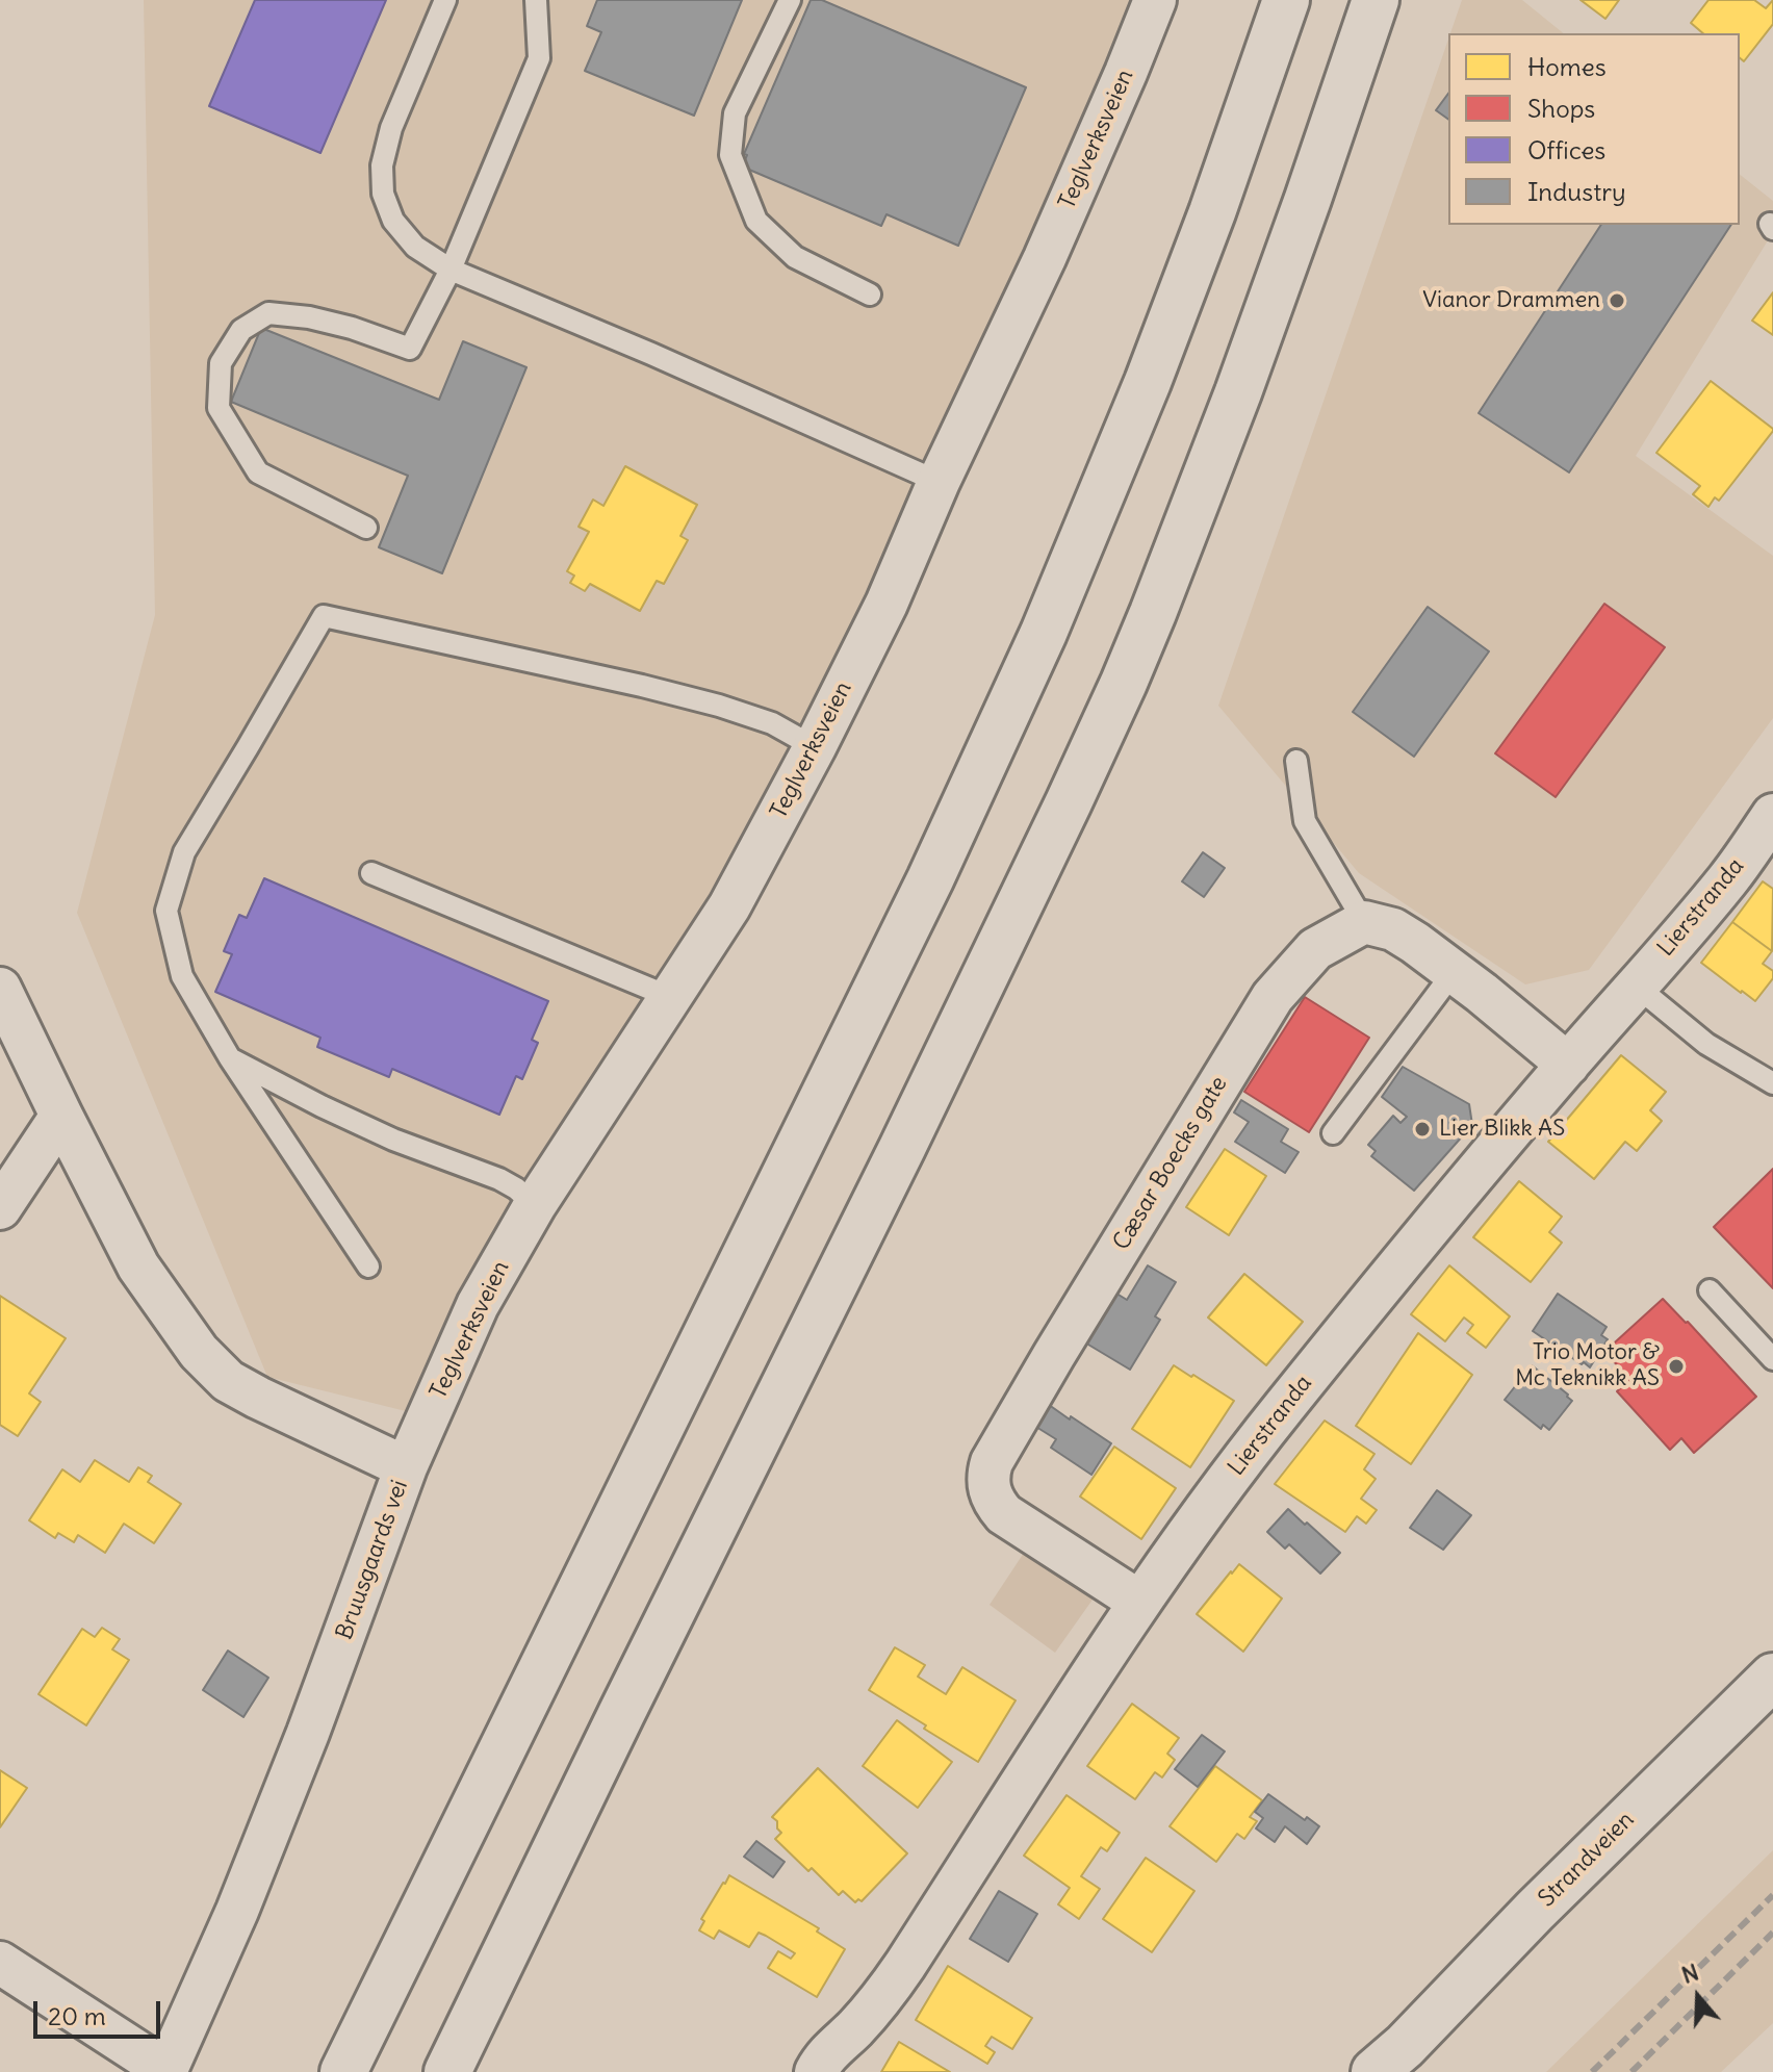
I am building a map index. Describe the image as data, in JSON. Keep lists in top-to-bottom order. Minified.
{"streets":{"main road":["Strandveien"],"street":["Teglverksveien","Lierstranda","Cæsar Boecks gate","Bruusgaards vei"]},"crossings":[["Teglverksveien","Bruusgaards vei"],["Lierstranda","Cæsar Boecks gate"]],"places":["Vianor Drammen","Lier Blikk AS","Trio Motor & Mc Teknikk AS"],"legend":["Homes","Shops","Offices","Industry"],"scale_bar":"20 m","north":"top"}
